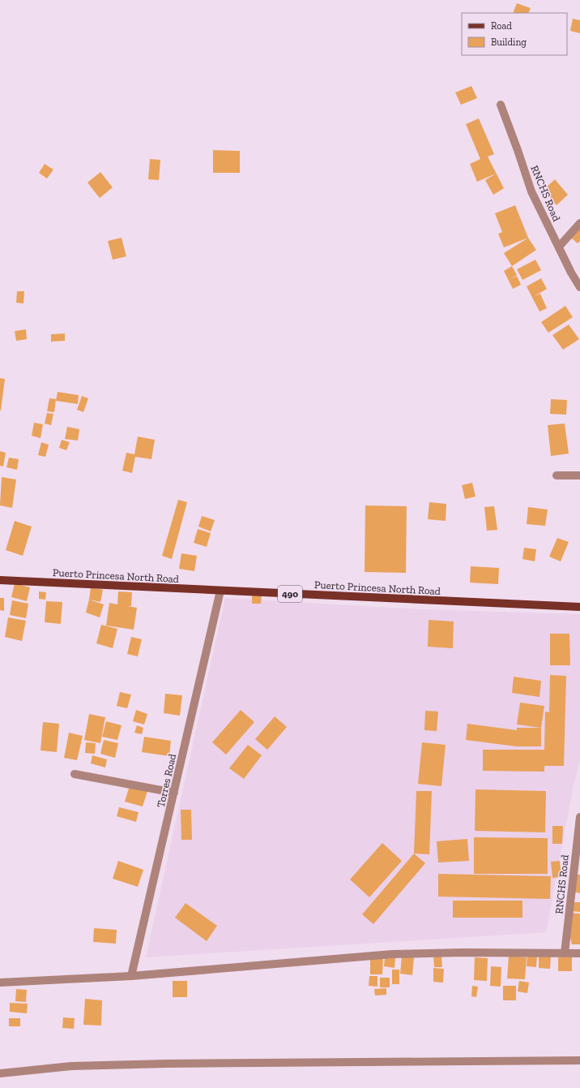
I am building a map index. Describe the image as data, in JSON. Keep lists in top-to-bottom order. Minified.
{"streets":{"main road":["Puerto Princesa North Road","490"],"street":["RNCHS Road","Torres Road"]},"crossings":[["Puerto Princesa North Road","Torres Road"]],"legend":["Road","Building"]}
